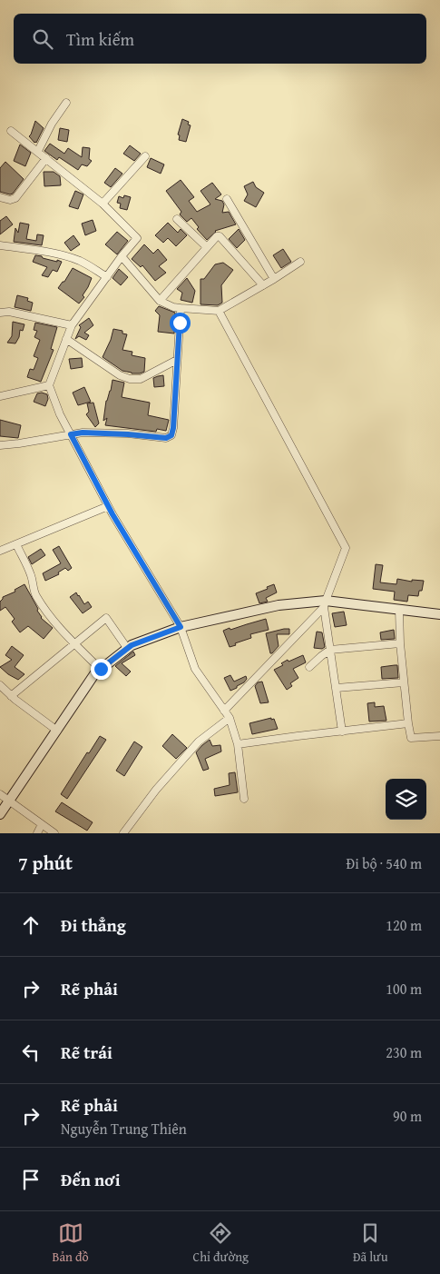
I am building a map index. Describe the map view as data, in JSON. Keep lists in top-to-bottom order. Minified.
{"page":{"search":"Tìm kiếm","heading":["7 phút","Đi bộ · 540 m"],"list":[["Đi thẳng","120 m"],["Rẽ phải","100 m"],["Rẽ trái","230 m"],["Rẽ phải","Nguyễn Trung Thiên","90 m"],"Đến nơi"],"nav":["Bản đồ","Chỉ đường","Đã lưu"]}}
